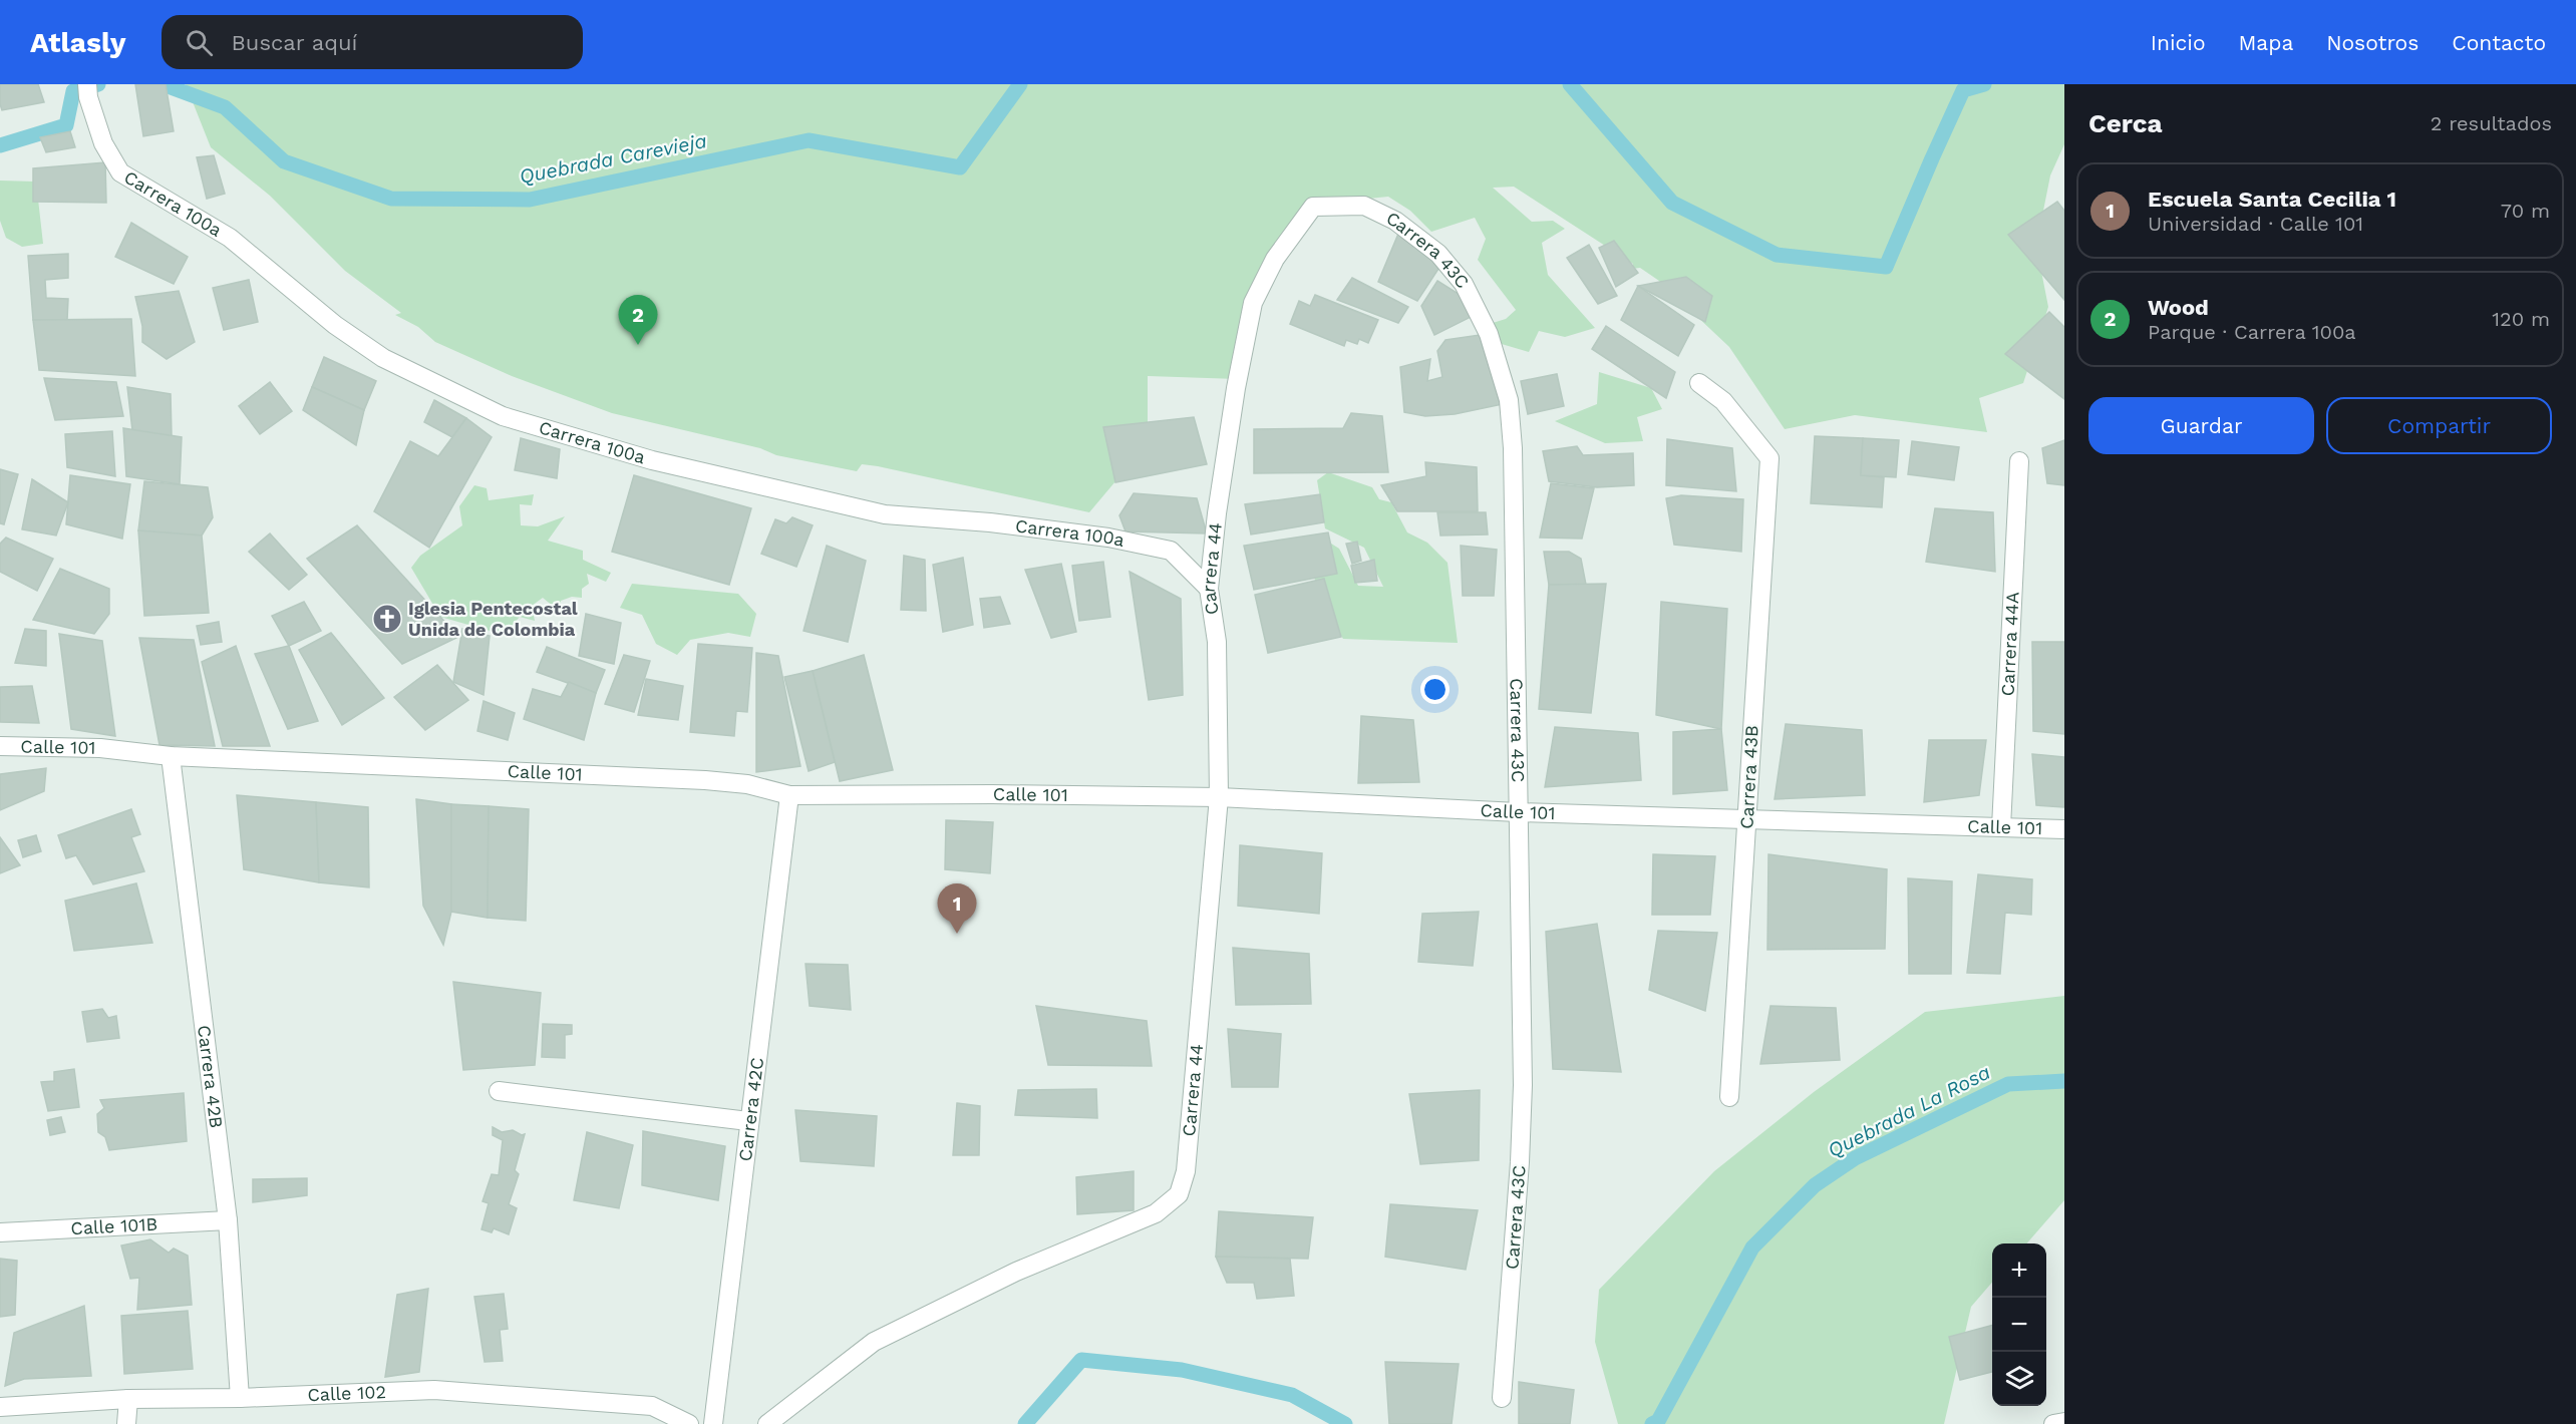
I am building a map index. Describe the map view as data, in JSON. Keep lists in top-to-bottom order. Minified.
{"streets":{"street":["Carrera 100a","Carrera 43C","Carrera 44","Carrera 44A","Calle 101","Carrera 43B","Carrera 42B","Carrera 42C","Calle 101B","Calle 102"]},"crossings":[["Carrera 100a","Carrera 44"],["Carrera 43C","Carrera 44"],["Carrera 43C","Calle 101"],["Carrera 44","Calle 101"],["Carrera 44A","Calle 101"],["Calle 101","Carrera 43B"],["Calle 101","Carrera 42B"],["Calle 101","Carrera 42C"],["Carrera 42B","Calle 101B"],["Carrera 42B","Calle 102"]],"water":["Quebrada Carevieja","Quebrada La Rosa"],"places":{"church":["Iglesia Pentecostal Unida de Colombia"]},"page":{"header":"Atlasly","search":"Buscar aquí","nav":["Inicio","Mapa","Nosotros","Contacto"],"heading":["Cerca","2 resultados"],"list":[{"mark":"1","name":"Escuela Santa Cecilia 1","note":"Universidad · Calle 101","value":"70 m"},{"mark":"2","name":"Wood","note":"Parque · Carrera 100a","value":"120 m"}],"pins":["2","1"],"buttons":["Guardar","Compartir"],"map_buttons":["+","−"]}}
